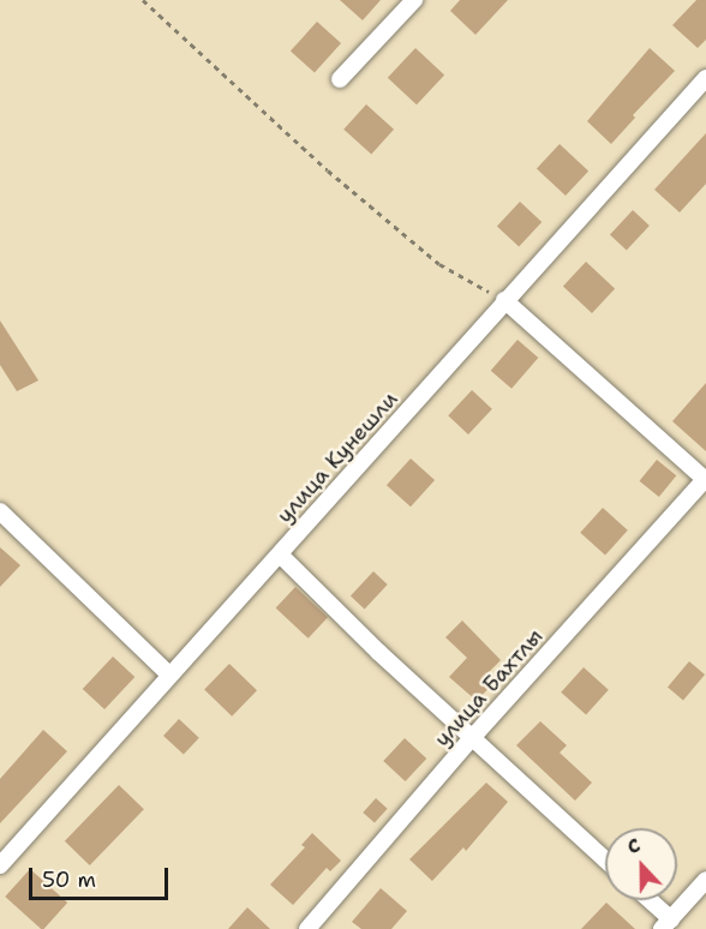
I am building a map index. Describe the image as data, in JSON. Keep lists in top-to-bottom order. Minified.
{"streets":{"street":["улица Кунешли","улица Бахтлы"]},"scale_bar":"50 m","north":"top"}
